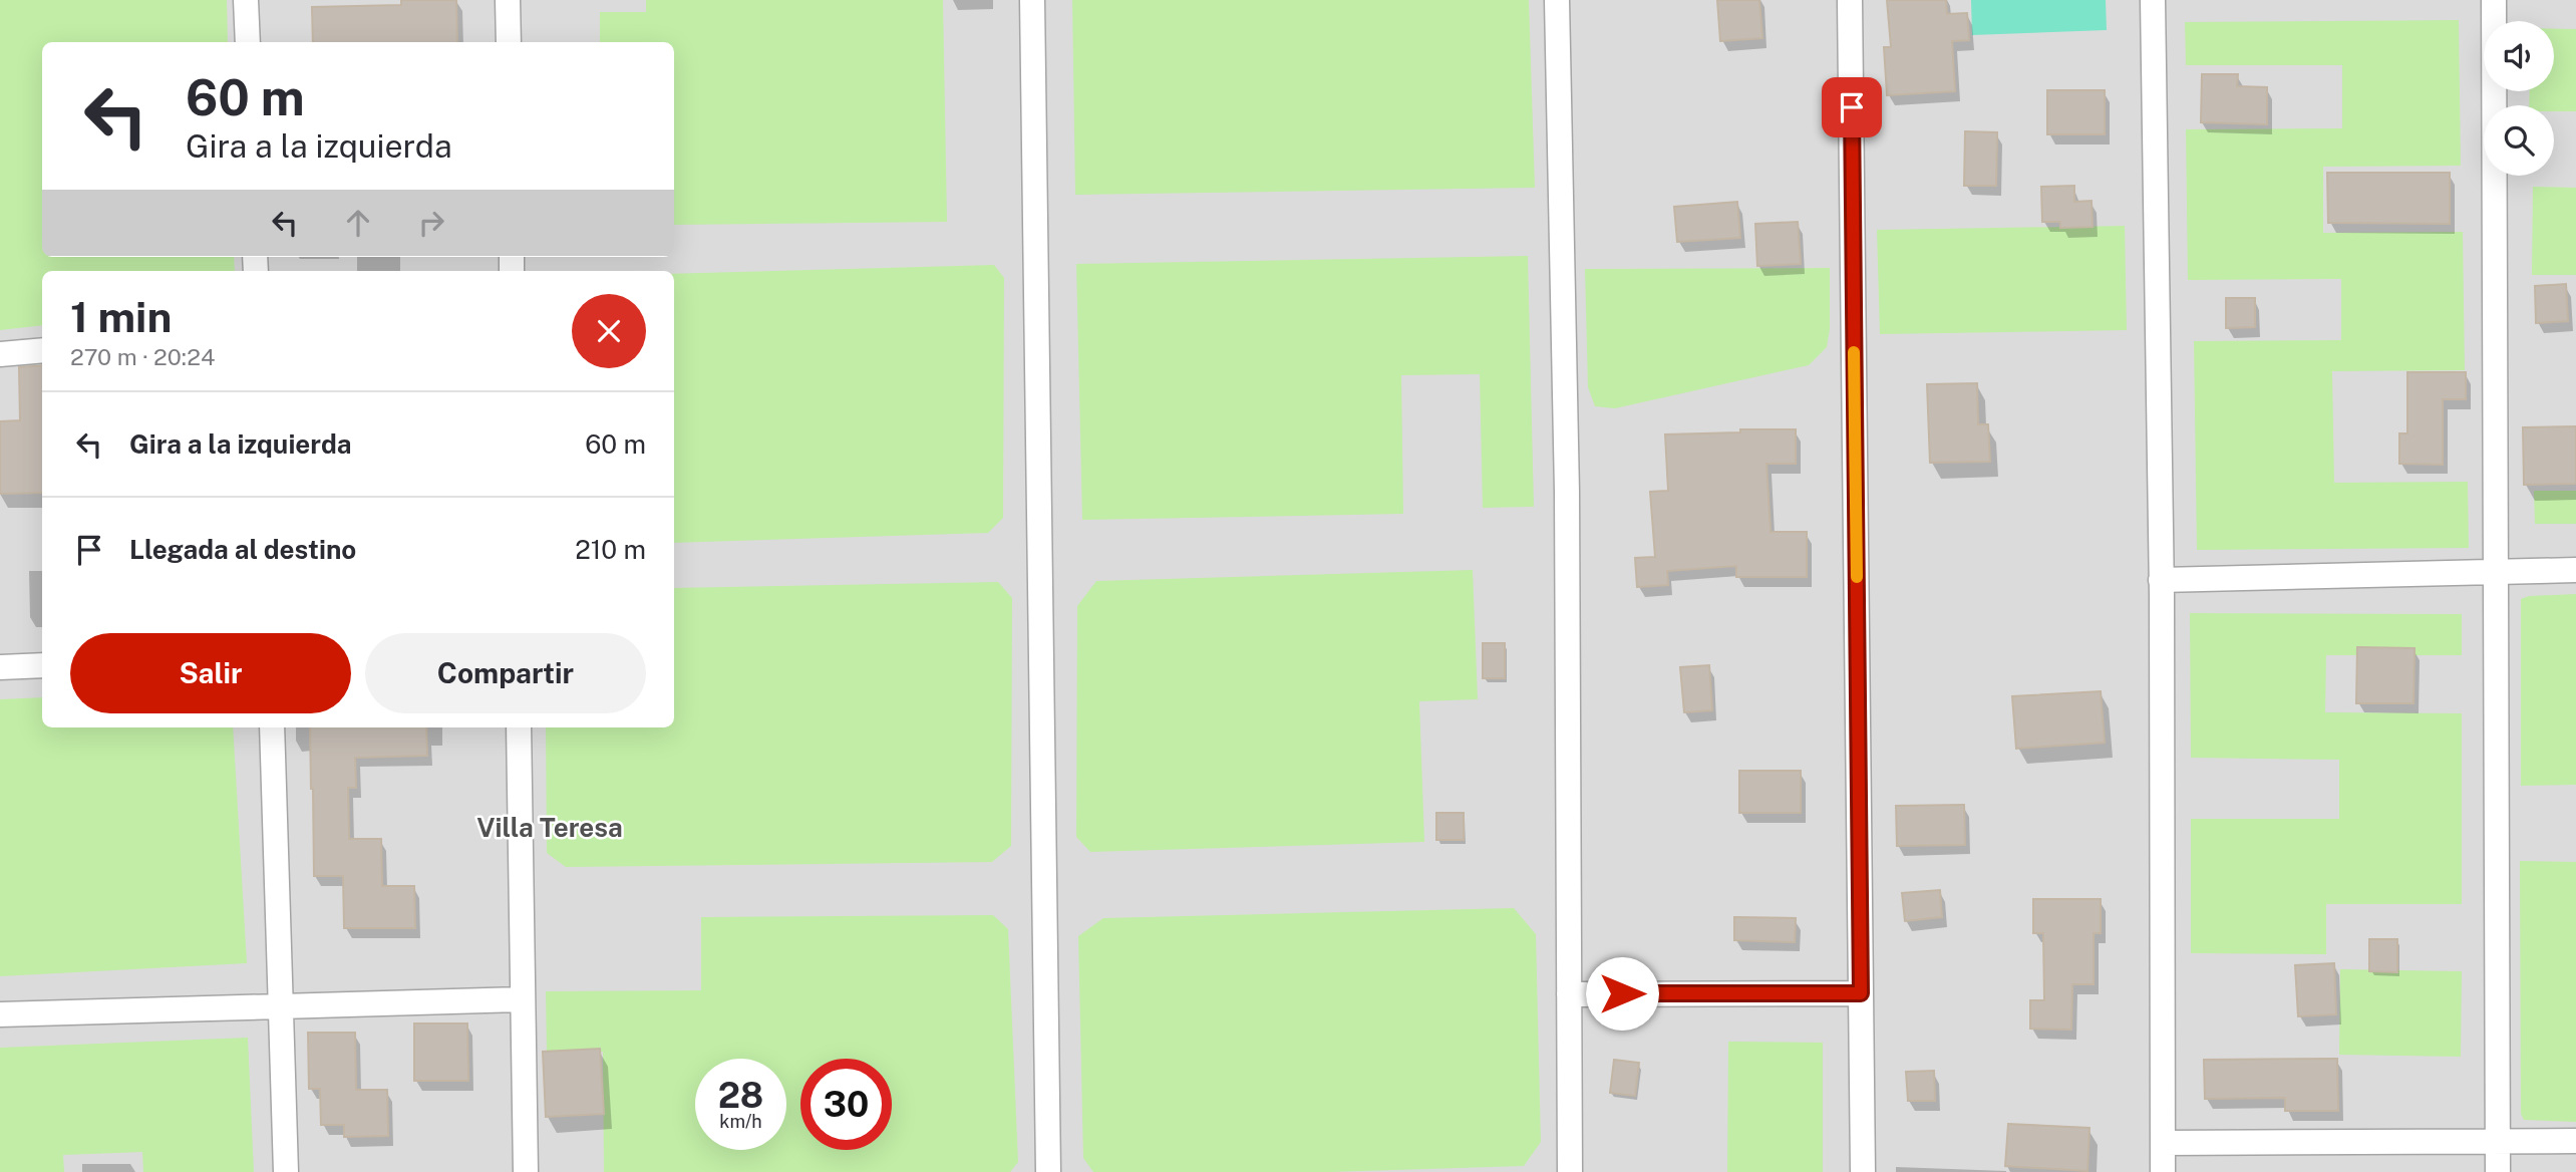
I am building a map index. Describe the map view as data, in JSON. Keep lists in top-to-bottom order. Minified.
{"districts":["Villa Teresa"],"page":{"turn":["60 m","Gira a la izquierda"],"heading":["1 min","270 m · 20:24"],"list":[{"name":"Gira a la izquierda","value":"60 m"},{"name":"Llegada al destino","value":"210 m"}],"buttons":["Salir","Compartir"],"speed":"28 km/h","limit":"30"}}
